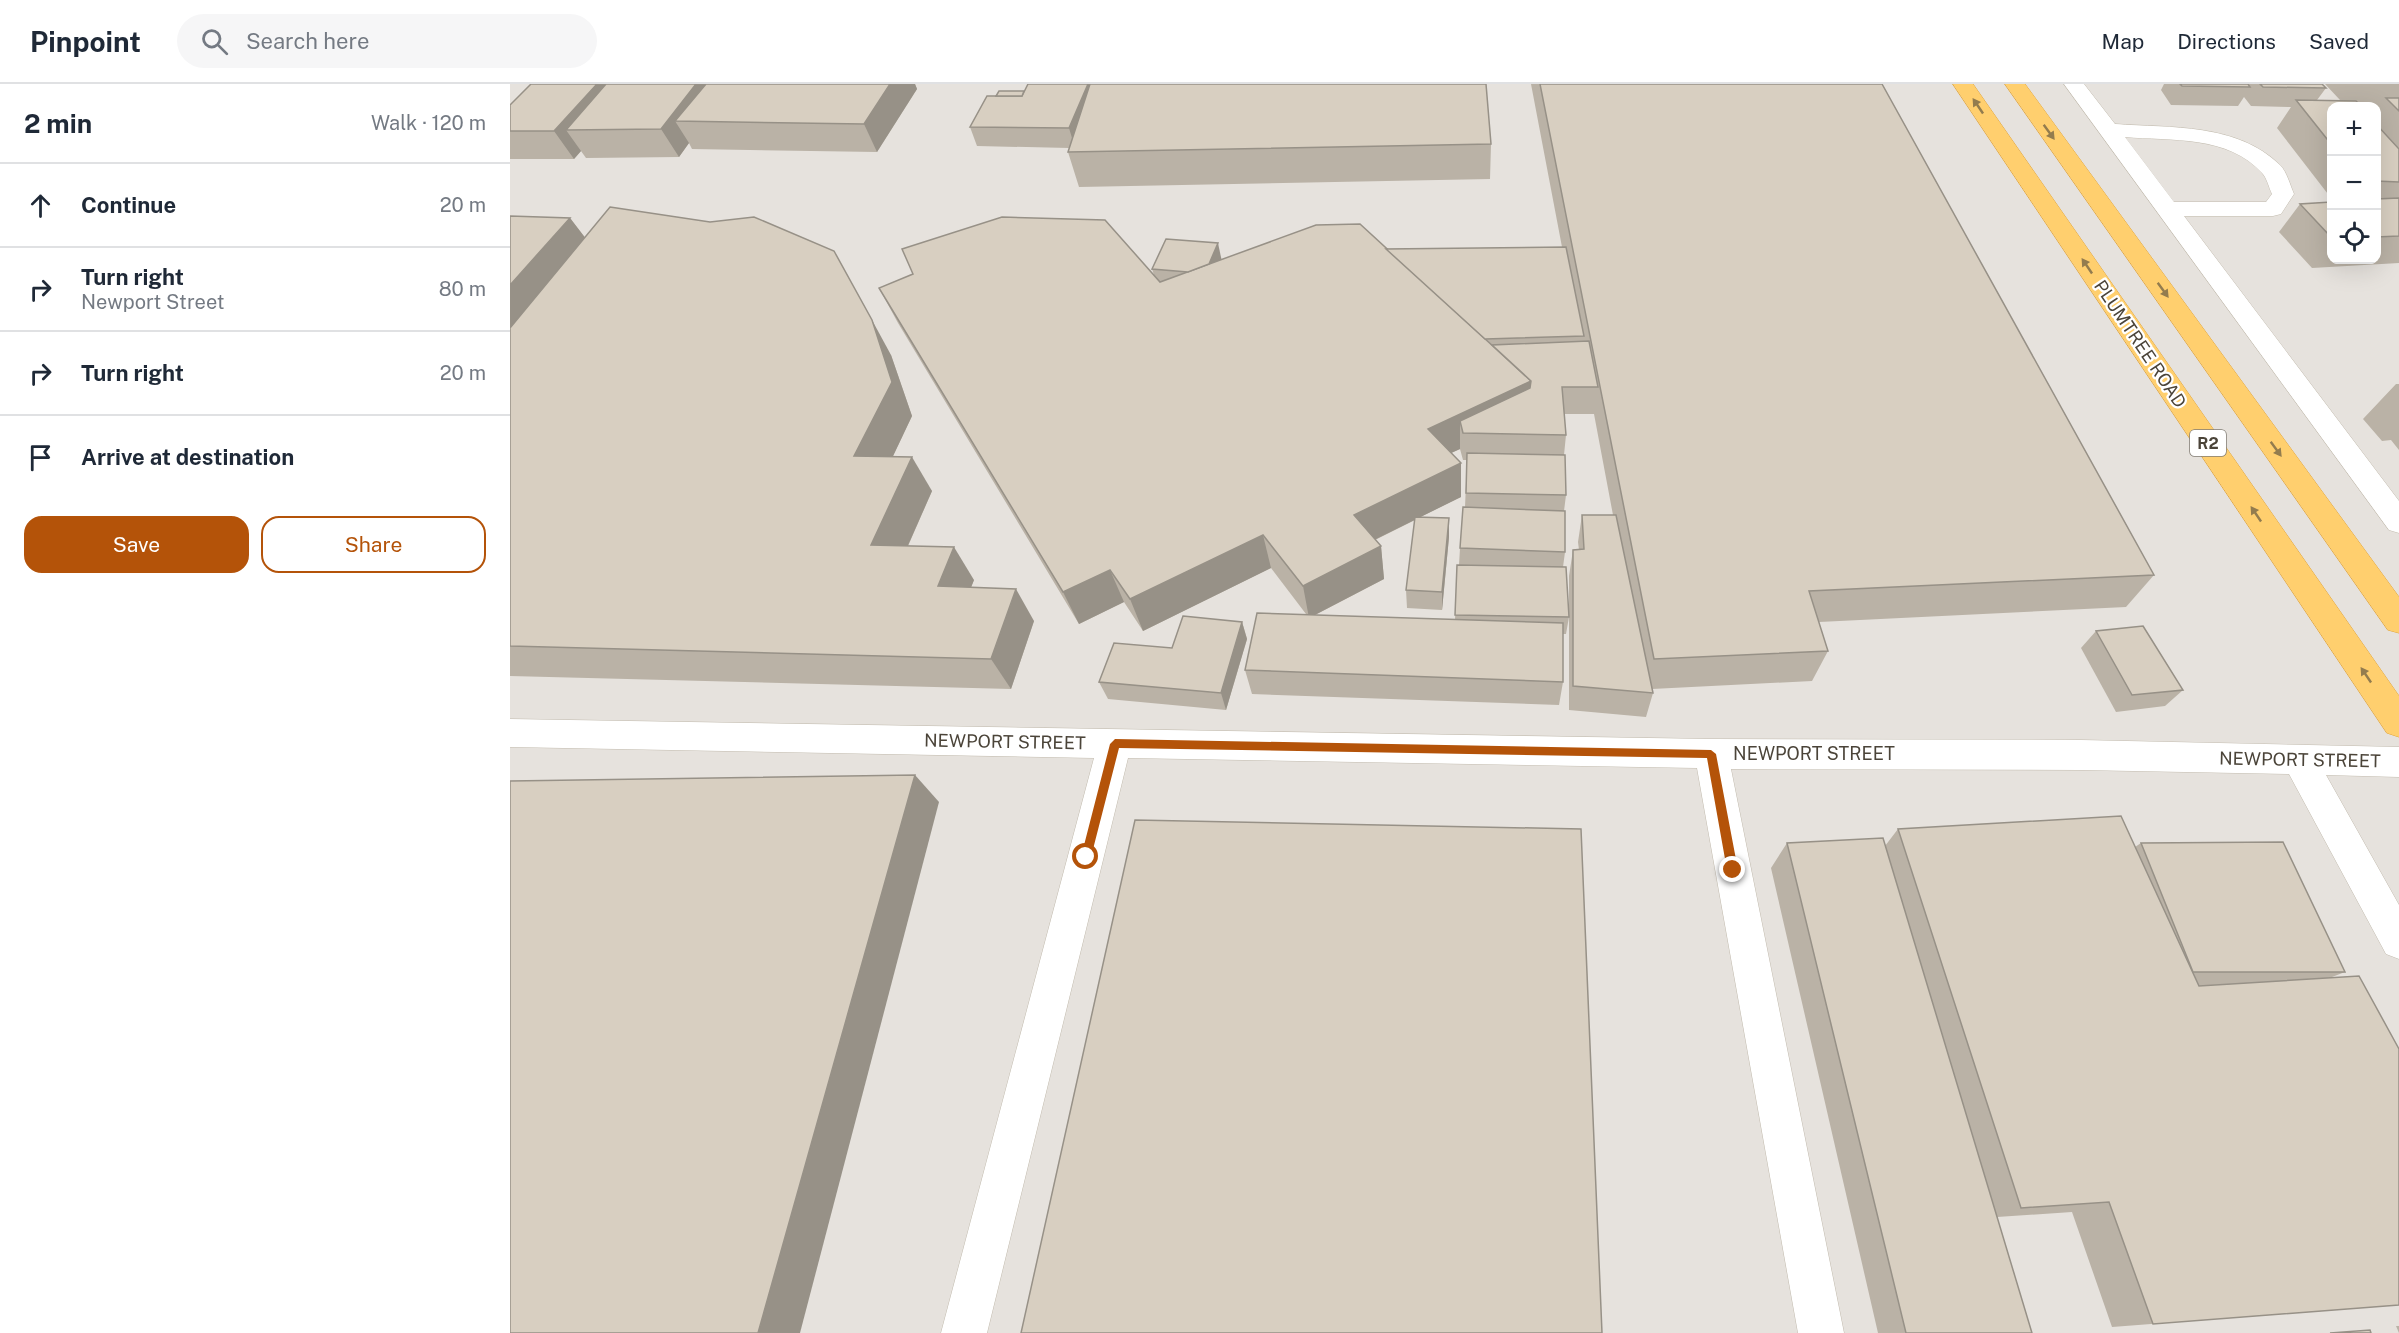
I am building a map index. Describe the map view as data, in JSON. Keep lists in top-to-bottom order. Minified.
{"streets":{"highway":["PLUMTREE ROAD","R2"],"street":["NEWPORT STREET"]},"page":{"header":"Pinpoint","search":"Search here","nav":["Map","Directions","Saved"],"heading":["2 min","Walk · 120 m"],"map_buttons":["+","−"],"list":[["Continue","20 m"],["Turn right","Newport Street","80 m"],["Turn right","20 m"],"Arrive at destination"],"buttons":["Save","Share"]}}
